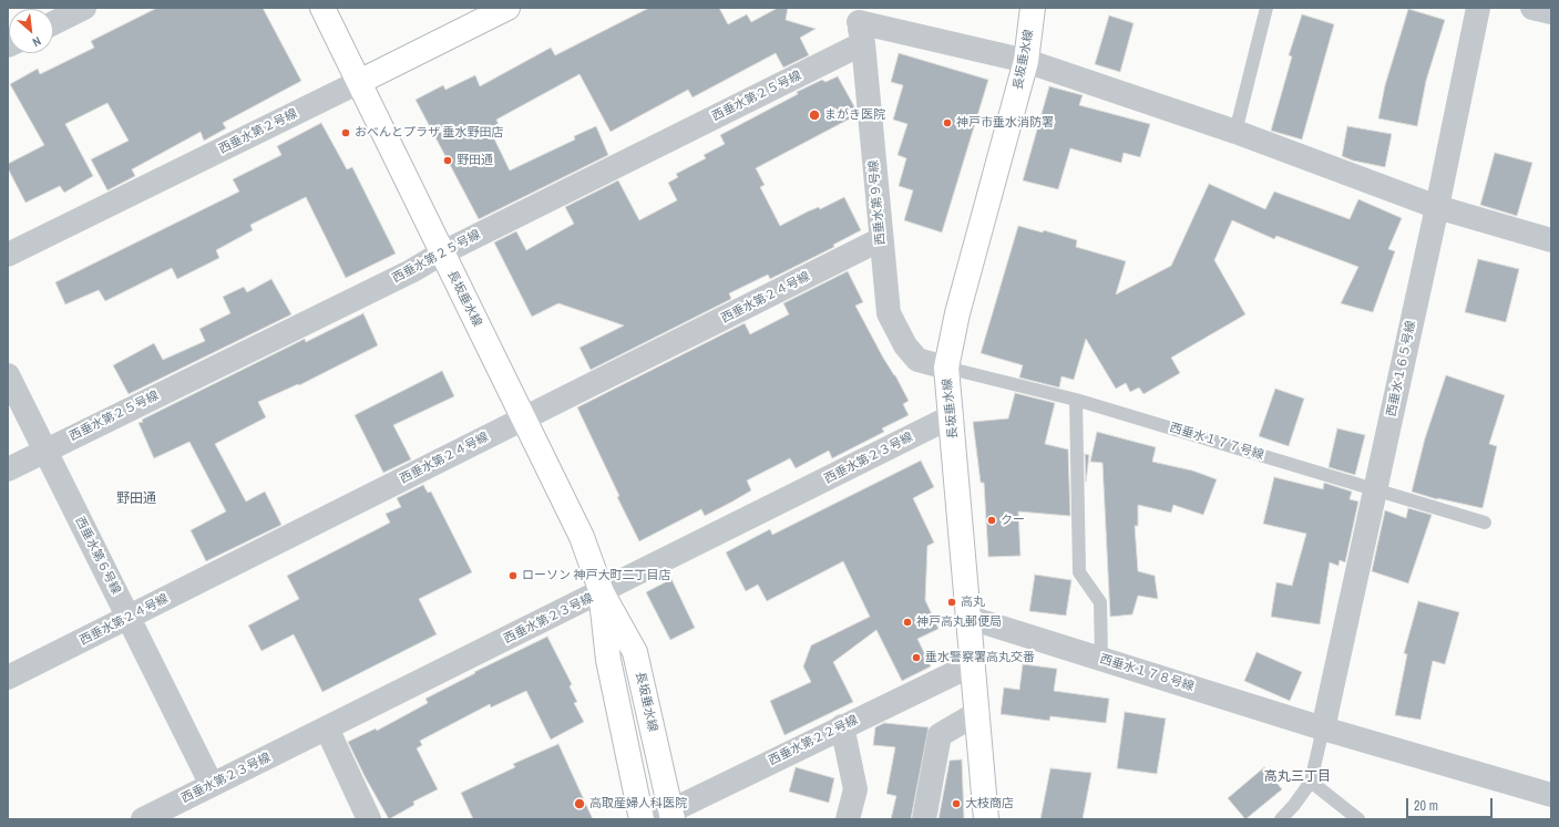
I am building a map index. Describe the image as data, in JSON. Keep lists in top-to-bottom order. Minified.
{"streets":{"main road":["長坂垂水線","西垂水第２号線"],"street":["西垂水第２５号線","西垂水第９号線","西垂水第２４号線","西垂水１６５号線","西垂水第２３号線","西垂水第６号線","西垂水１７８号線","西垂水第２２号線"],"lane":["西垂水１７７号線"]},"crossings":[["長坂垂水線","西垂水第２５号線"],["長坂垂水線","西垂水第２号線"],["長坂垂水線","西垂水第９号線"],["長坂垂水線","西垂水第２４号線"],["長坂垂水線","西垂水１７７号線"],["長坂垂水線","西垂水第２３号線"],["長坂垂水線","西垂水１７８号線"],["長坂垂水線","西垂水第２２号線"],["西垂水第２５号線","西垂水第９号線"],["西垂水第２５号線","西垂水第６号線"],["西垂水第９号線","西垂水第２４号線"],["西垂水第９号線","西垂水１７７号線"],["西垂水第２４号線","西垂水第６号線"],["西垂水１６５号線","西垂水１７７号線"],["西垂水１６５号線","西垂水１７８号線"],["西垂水第２３号線","西垂水第６号線"]],"districts":["野田通","高丸三丁目"],"places":["まがき医院","神戸市垂水消防署","おべんとプラザ 垂水野田店","野田通","クー","ローソン 神戸大町二丁目店","高丸","神戸高丸郵便局","垂水警察署高丸交番","高取産婦人科医院","大枝商店"],"scale_bar":"20 m","north":"bottom right"}
